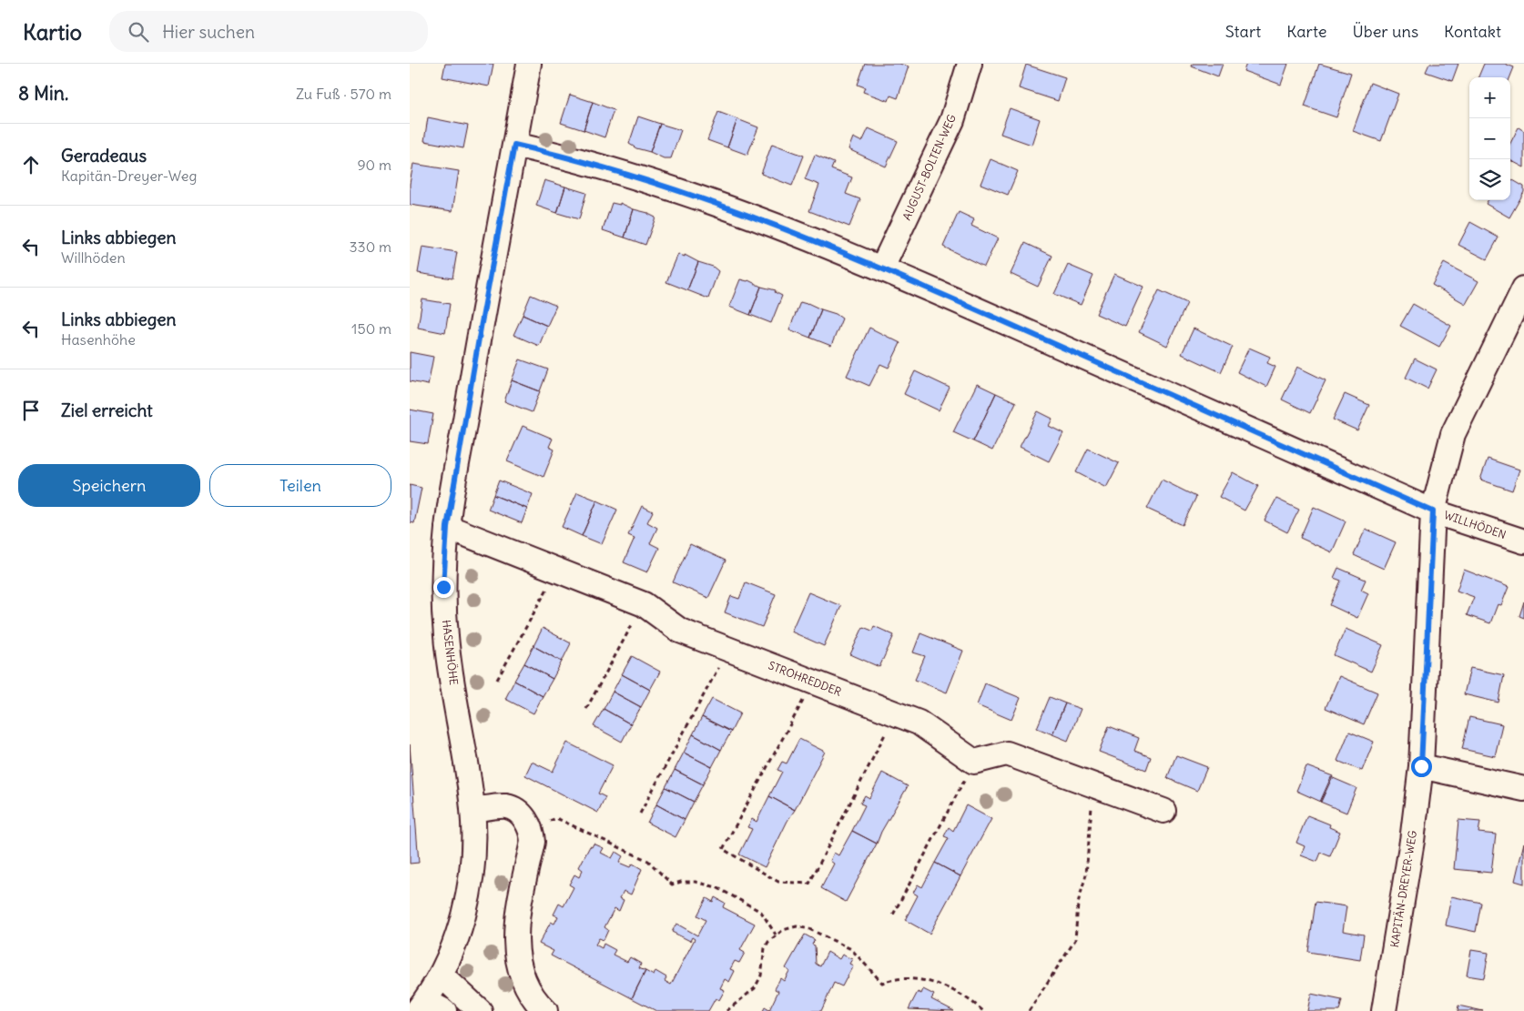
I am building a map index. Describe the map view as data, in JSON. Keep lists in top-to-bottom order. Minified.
{"streets":{"street":["AUGUST-BOLTEN-WEG","WILLHÖDEN","HASENHÖHE","STROHREDDER","KAPITÄN-DREYER-WEG"]},"crossings":[["AUGUST-BOLTEN-WEG","WILLHÖDEN"],["WILLHÖDEN","HASENHÖHE"],["WILLHÖDEN","KAPITÄN-DREYER-WEG"],["HASENHÖHE","STROHREDDER"]],"page":{"header":"Kartio","search":"Hier suchen","nav":["Start","Karte","Über uns","Kontakt"],"heading":["8 Min.","Zu Fuß · 570 m"],"map_buttons":["+","−"],"list":[["Geradeaus","Kapitän-Dreyer-Weg","90 m"],["Links abbiegen","Willhöden","330 m"],["Links abbiegen","Hasenhöhe","150 m"],"Ziel erreicht"],"buttons":["Speichern","Teilen"]}}
